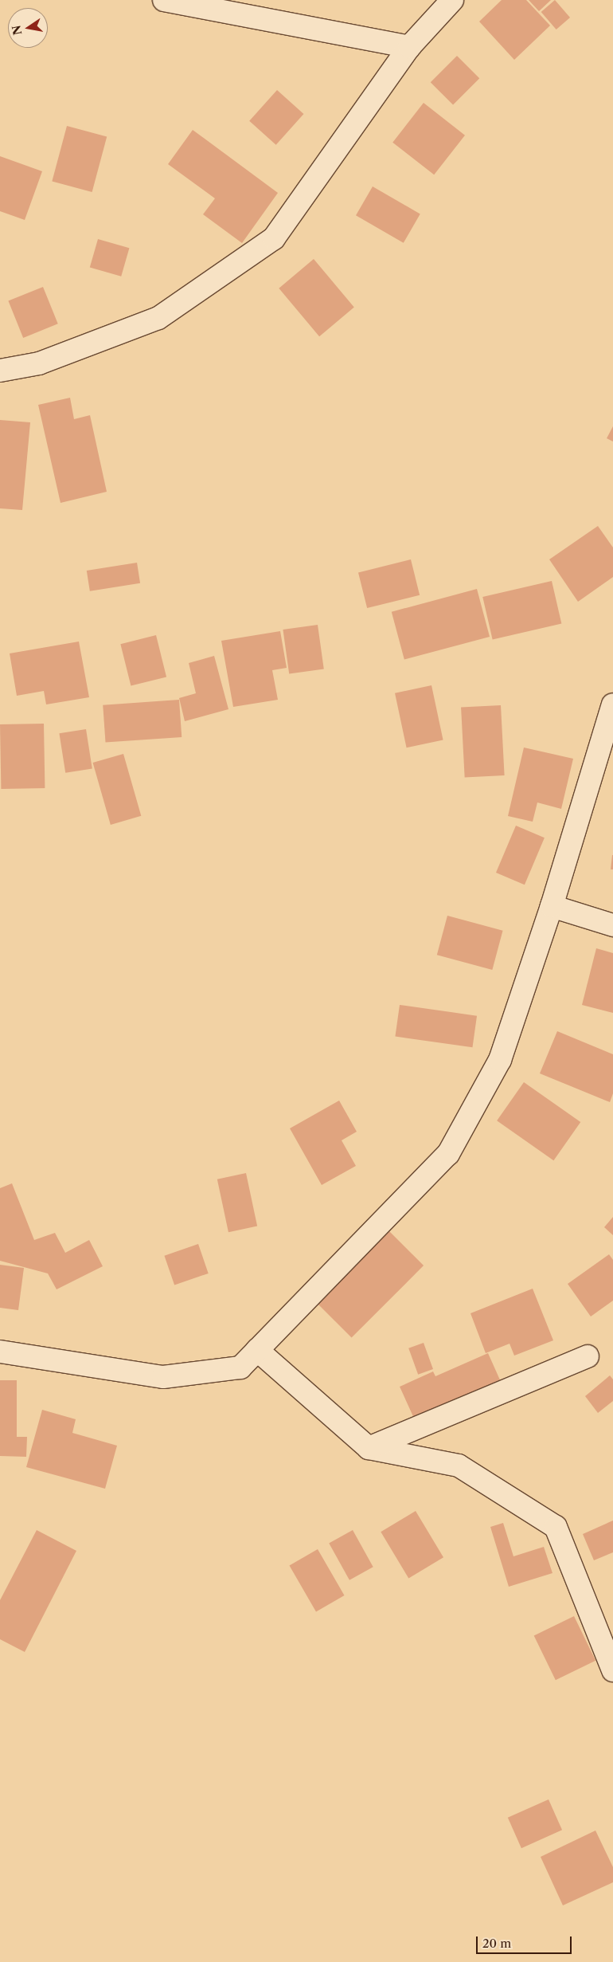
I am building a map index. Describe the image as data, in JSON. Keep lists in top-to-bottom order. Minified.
{"scale_bar":"20 m","north":"left"}
